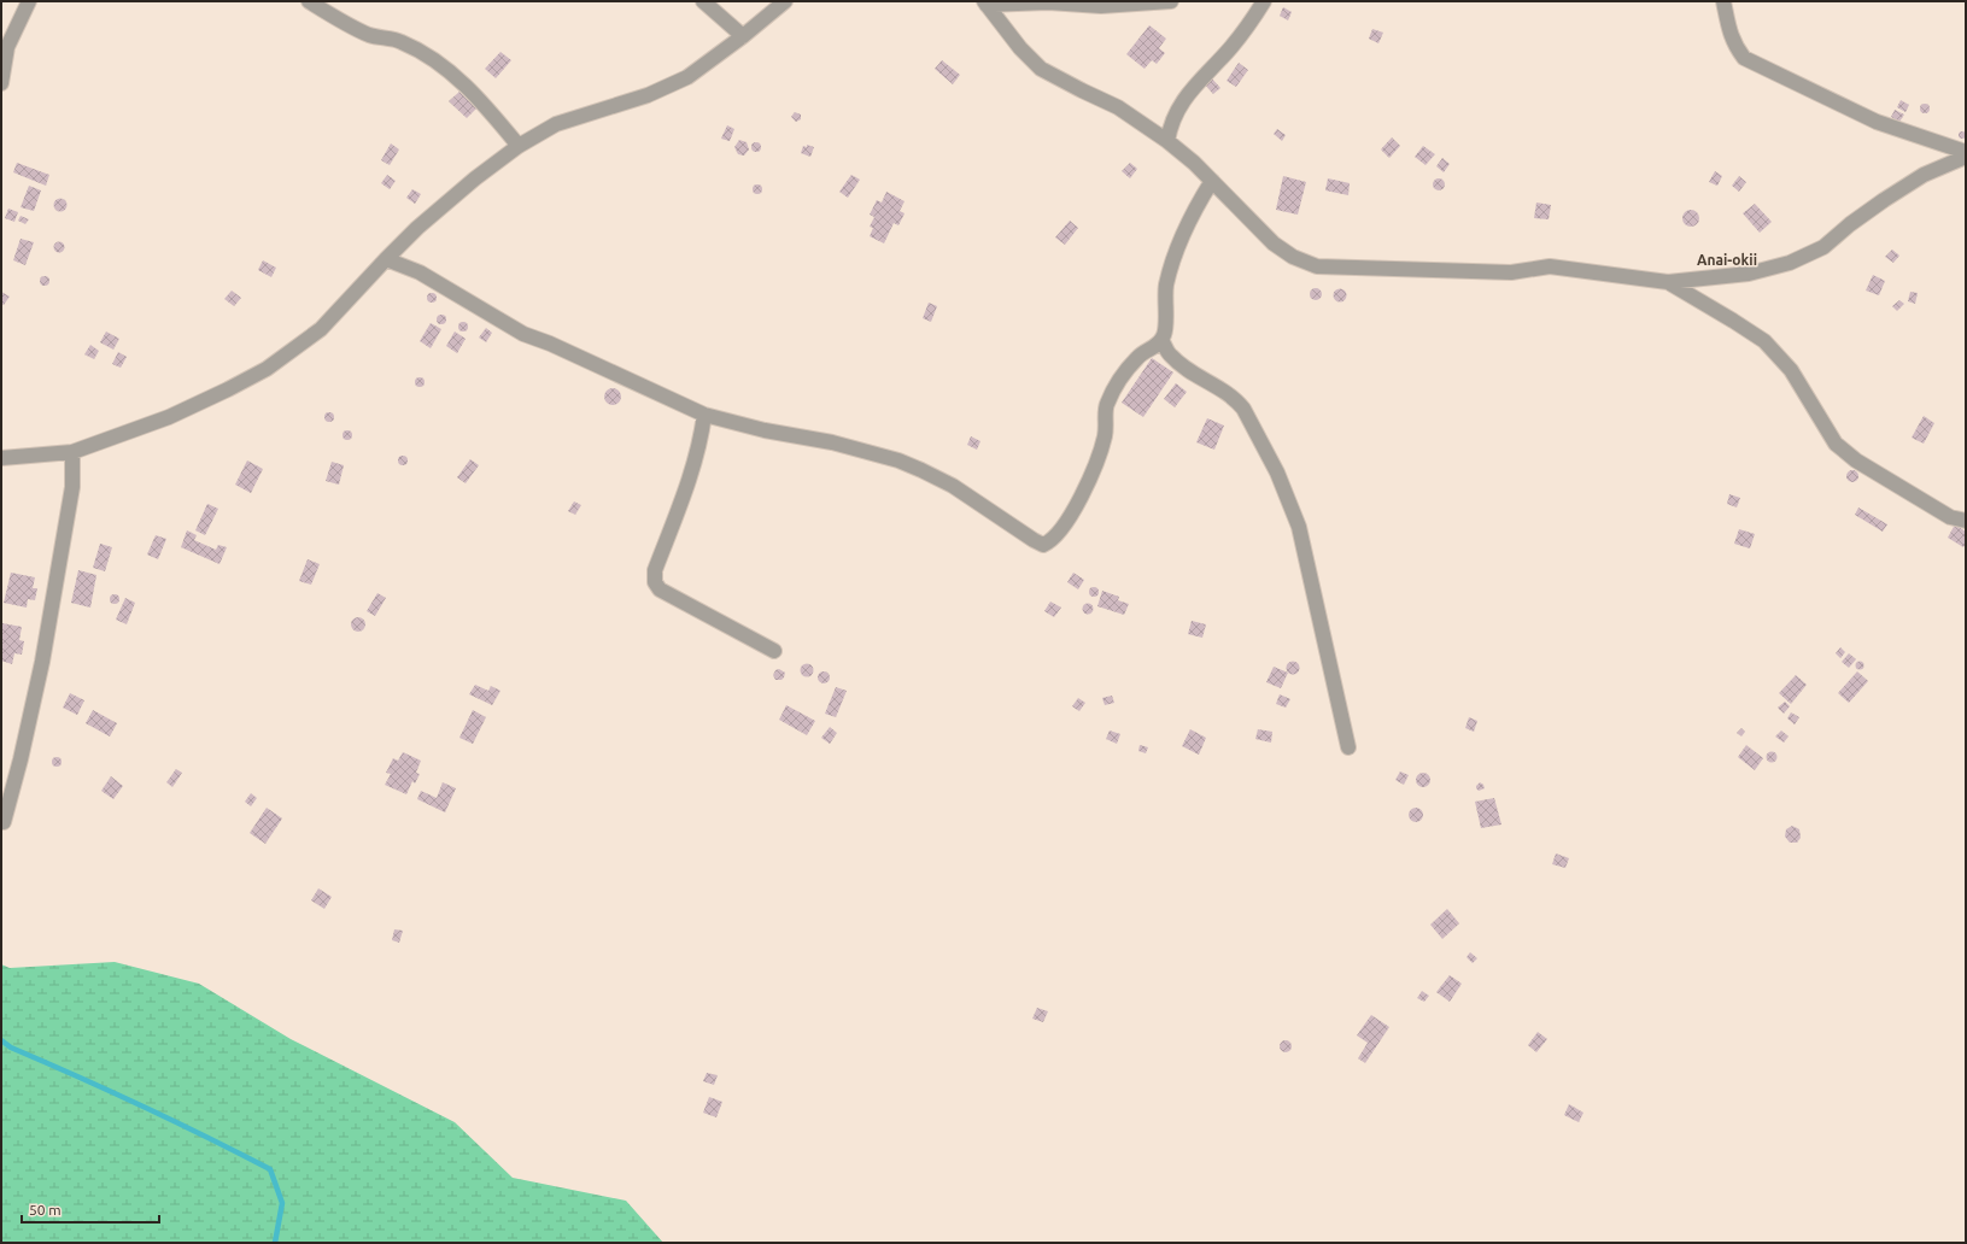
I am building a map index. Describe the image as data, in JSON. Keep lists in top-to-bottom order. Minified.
{"districts":["Anai-okii"],"scale_bar":"50 m"}
